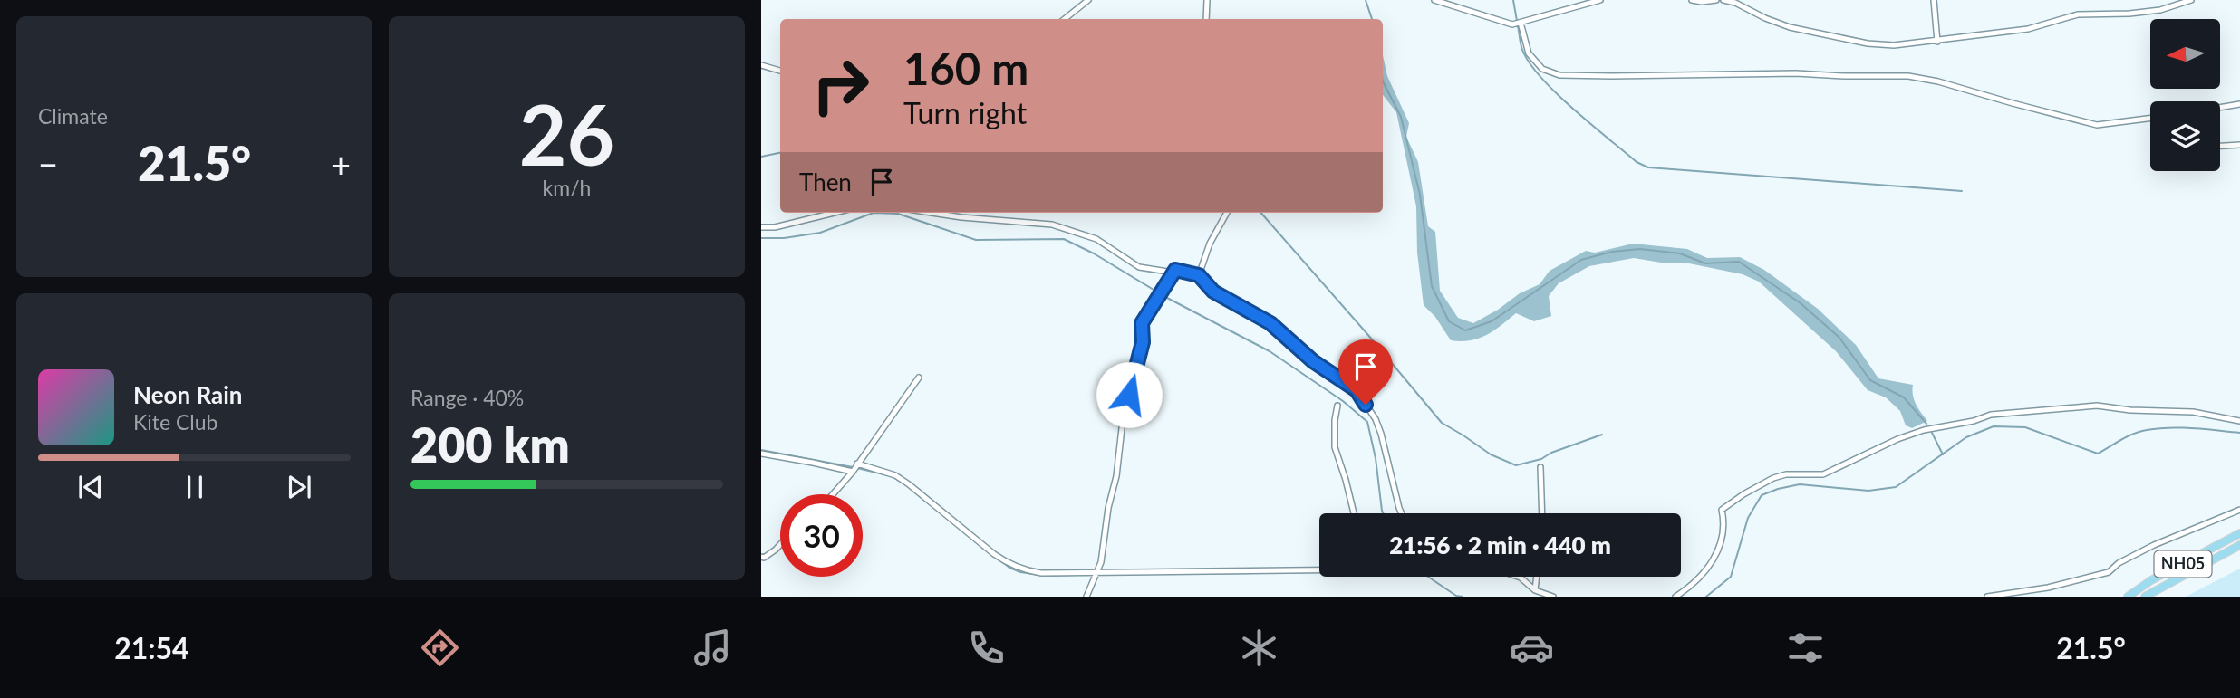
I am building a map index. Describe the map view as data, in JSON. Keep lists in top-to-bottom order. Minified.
{"streets":{"main road":["NH05"]},"north":"left","page":{"tile":["Climate",["26","km/h"],["Range · 40%","200 km"]],"turn":["160 m","Turn right"],"heat":["−","21.5°","+"],"then":"Then","song":["Neon Rain","Kite Club"],"limit":"30","trip":"21:56 · 2 min · 440 m","tabs":["21:54","21.5°"]}}
